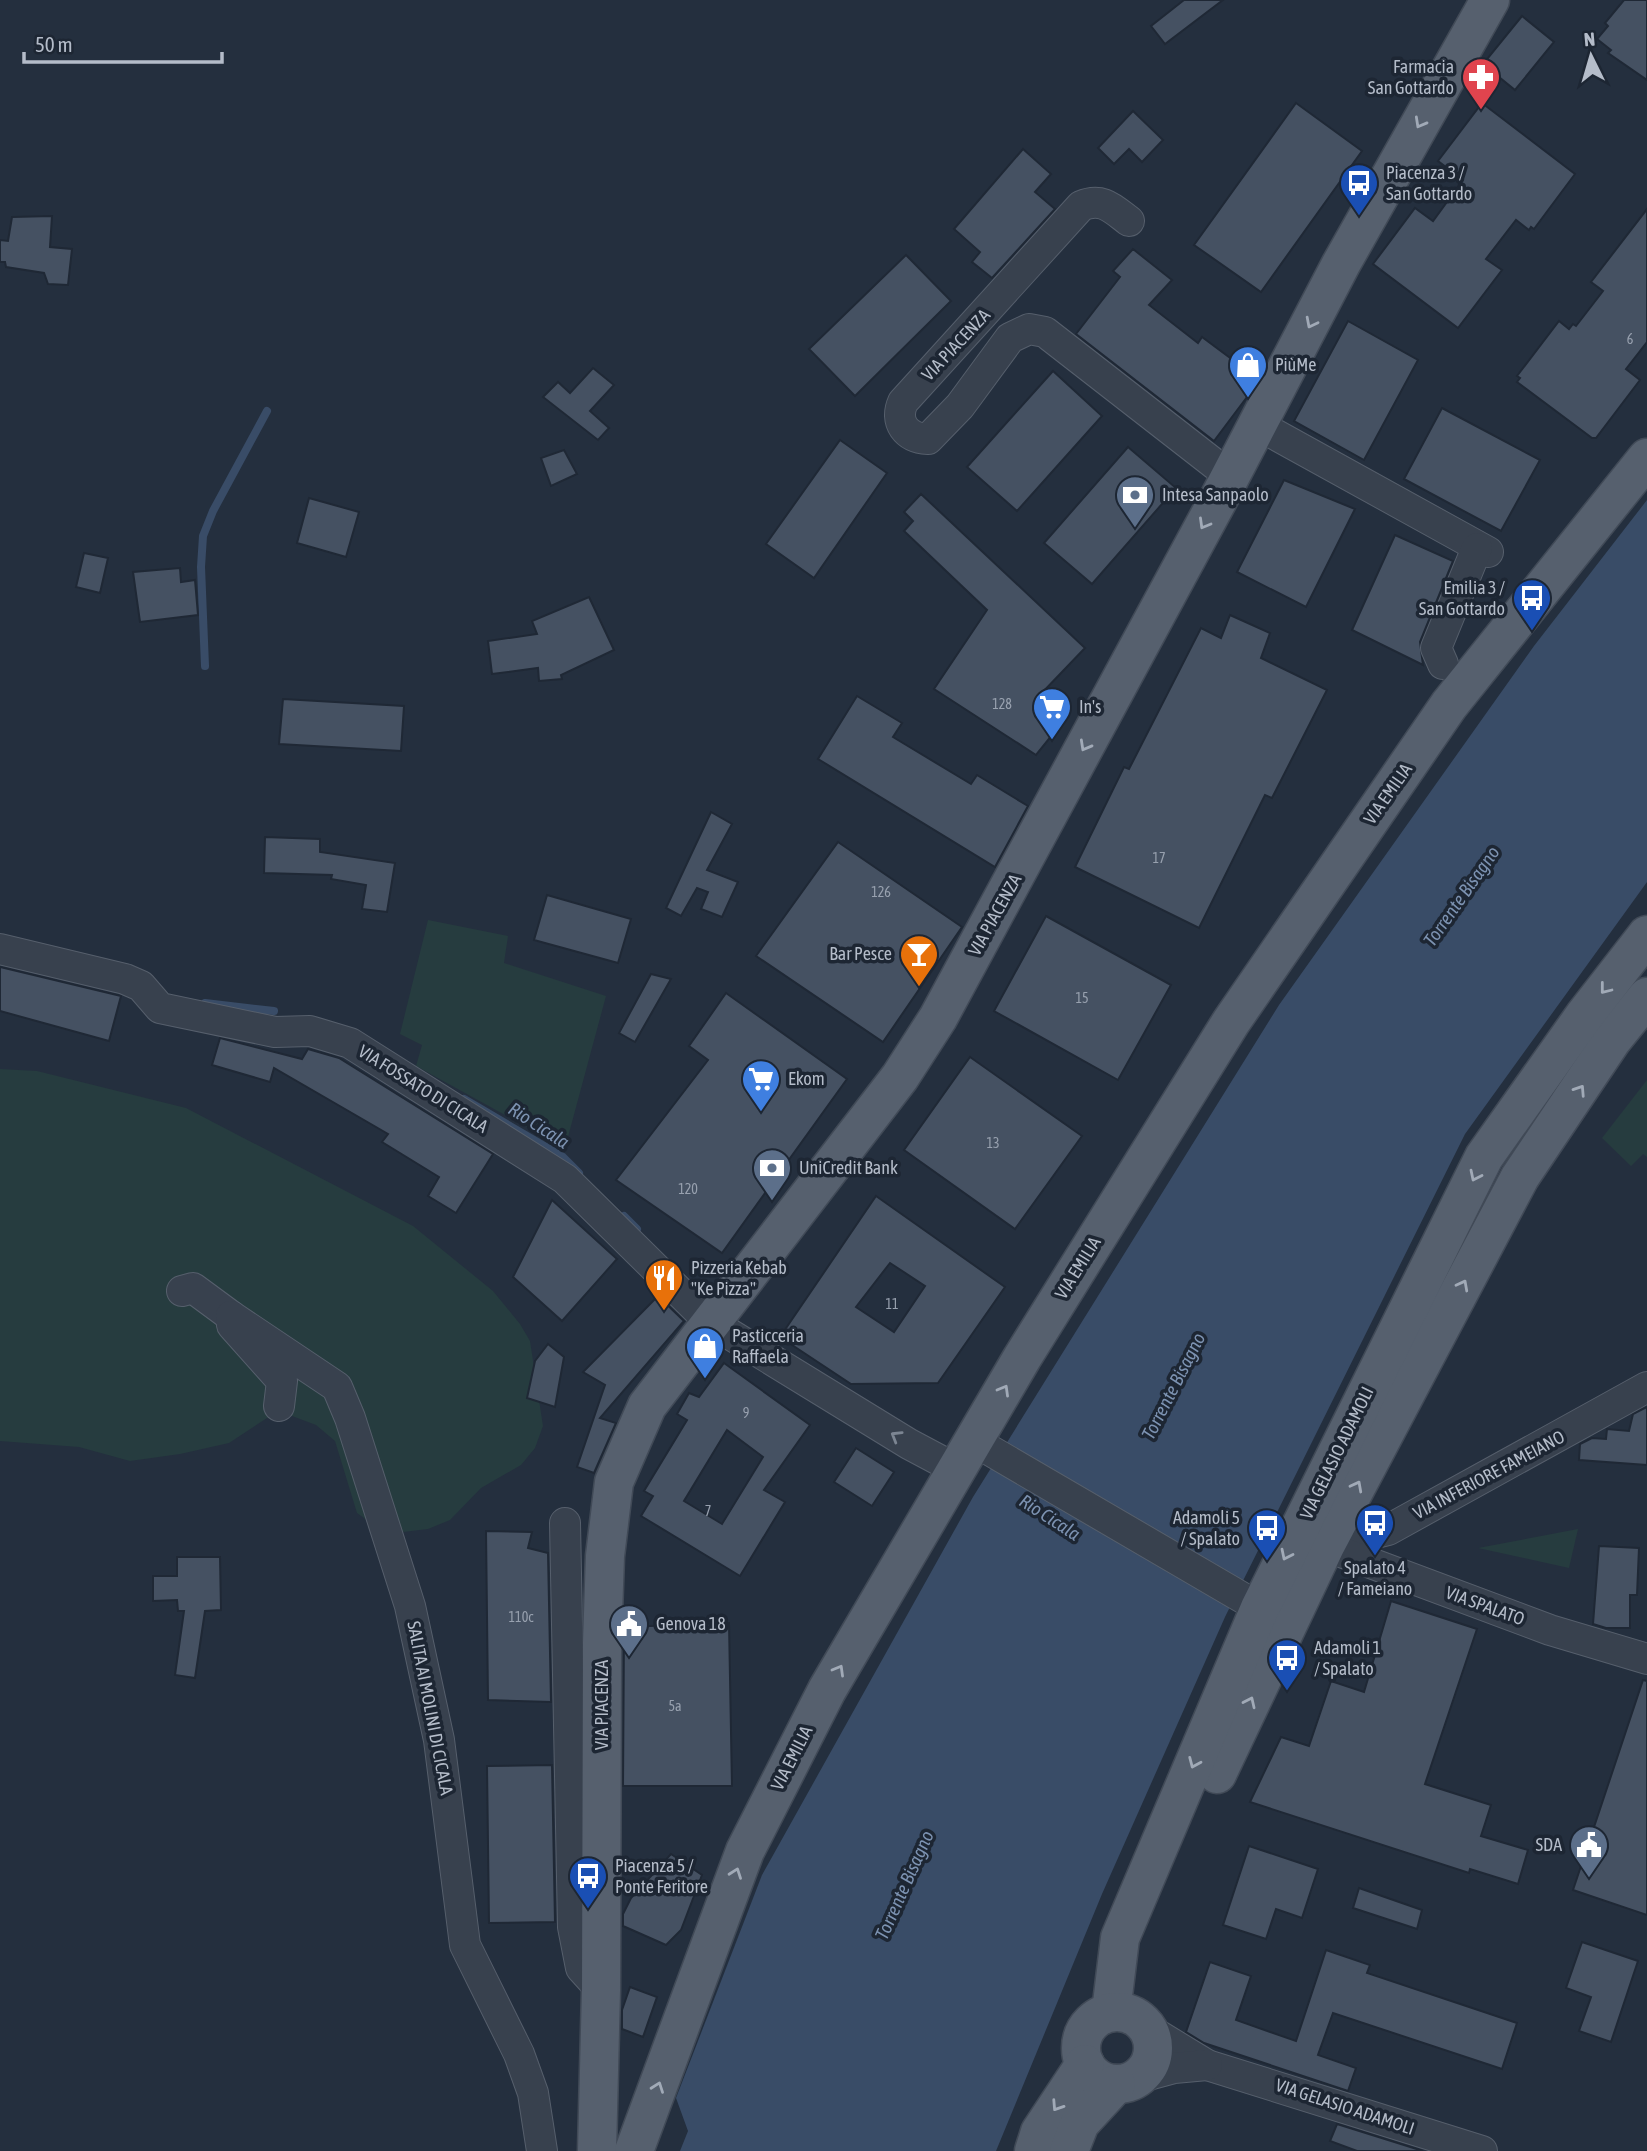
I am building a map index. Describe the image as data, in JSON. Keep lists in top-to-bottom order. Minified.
{"streets":{"main road":["VIA PIACENZA","VIA EMILIA","VIA GELASIO ADAMOLI"],"street":["VIA FOSSATO DI CICALA","VIA INFERIORE FAMEIANO","VIA SPALATO","SALITA AI MOLINI DI CICALA"]},"crossings":[["VIA PIACENZA","VIA EMILIA"],["VIA PIACENZA","VIA FOSSATO DI CICALA"],["VIA GELASIO ADAMOLI","VIA INFERIORE FAMEIANO"],["VIA GELASIO ADAMOLI","VIA SPALATO"],["VIA INFERIORE FAMEIANO","VIA SPALATO"]],"one_way":["VIA PIACENZA","VIA EMILIA"],"water":["Torrente Bisagno","Rio Cicala"],"places":{"pharmacy":["Farmacia San Gottardo"],"bus stop":["Piacenza 3 / San Gottardo","Emilia 3 / San Gottardo","Spalato 4 / Fameiano","Adamoli 5 / Spalato","Adamoli 1 / Spalato","Piacenza 5 / Ponte Feritore"],"shop":["PiùMe","Pasticceria Raffaela"],"bank":["Intesa Sanpaolo","UniCredit Bank"],"supermarket":["In's","Ekom"],"bar":["Bar Pesce"],"restaurant":["Pizzeria Kebab \"Ke Pizza\""],"public building":["Genova 18","SDA"]},"house_numbers":["6","128","17","126","15","13","120","11","9","7","110c","5a"],"scale_bar":"50 m","north":"top"}
